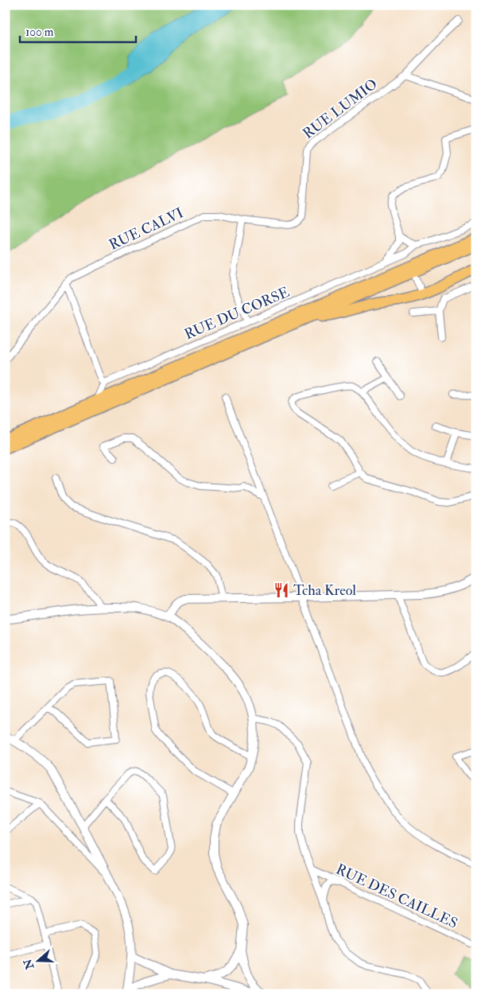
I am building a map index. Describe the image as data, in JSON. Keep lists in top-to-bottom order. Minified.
{"streets":{"street":["RUE LUMIO","RUE CALVI","RUE DU CORSE","RUE DES CAILLES"]},"crossings":[["RUE LUMIO","RUE CALVI"]],"places":{"restaurant":["Tcha Kreol"]},"scale_bar":"100 m","north":"left"}
